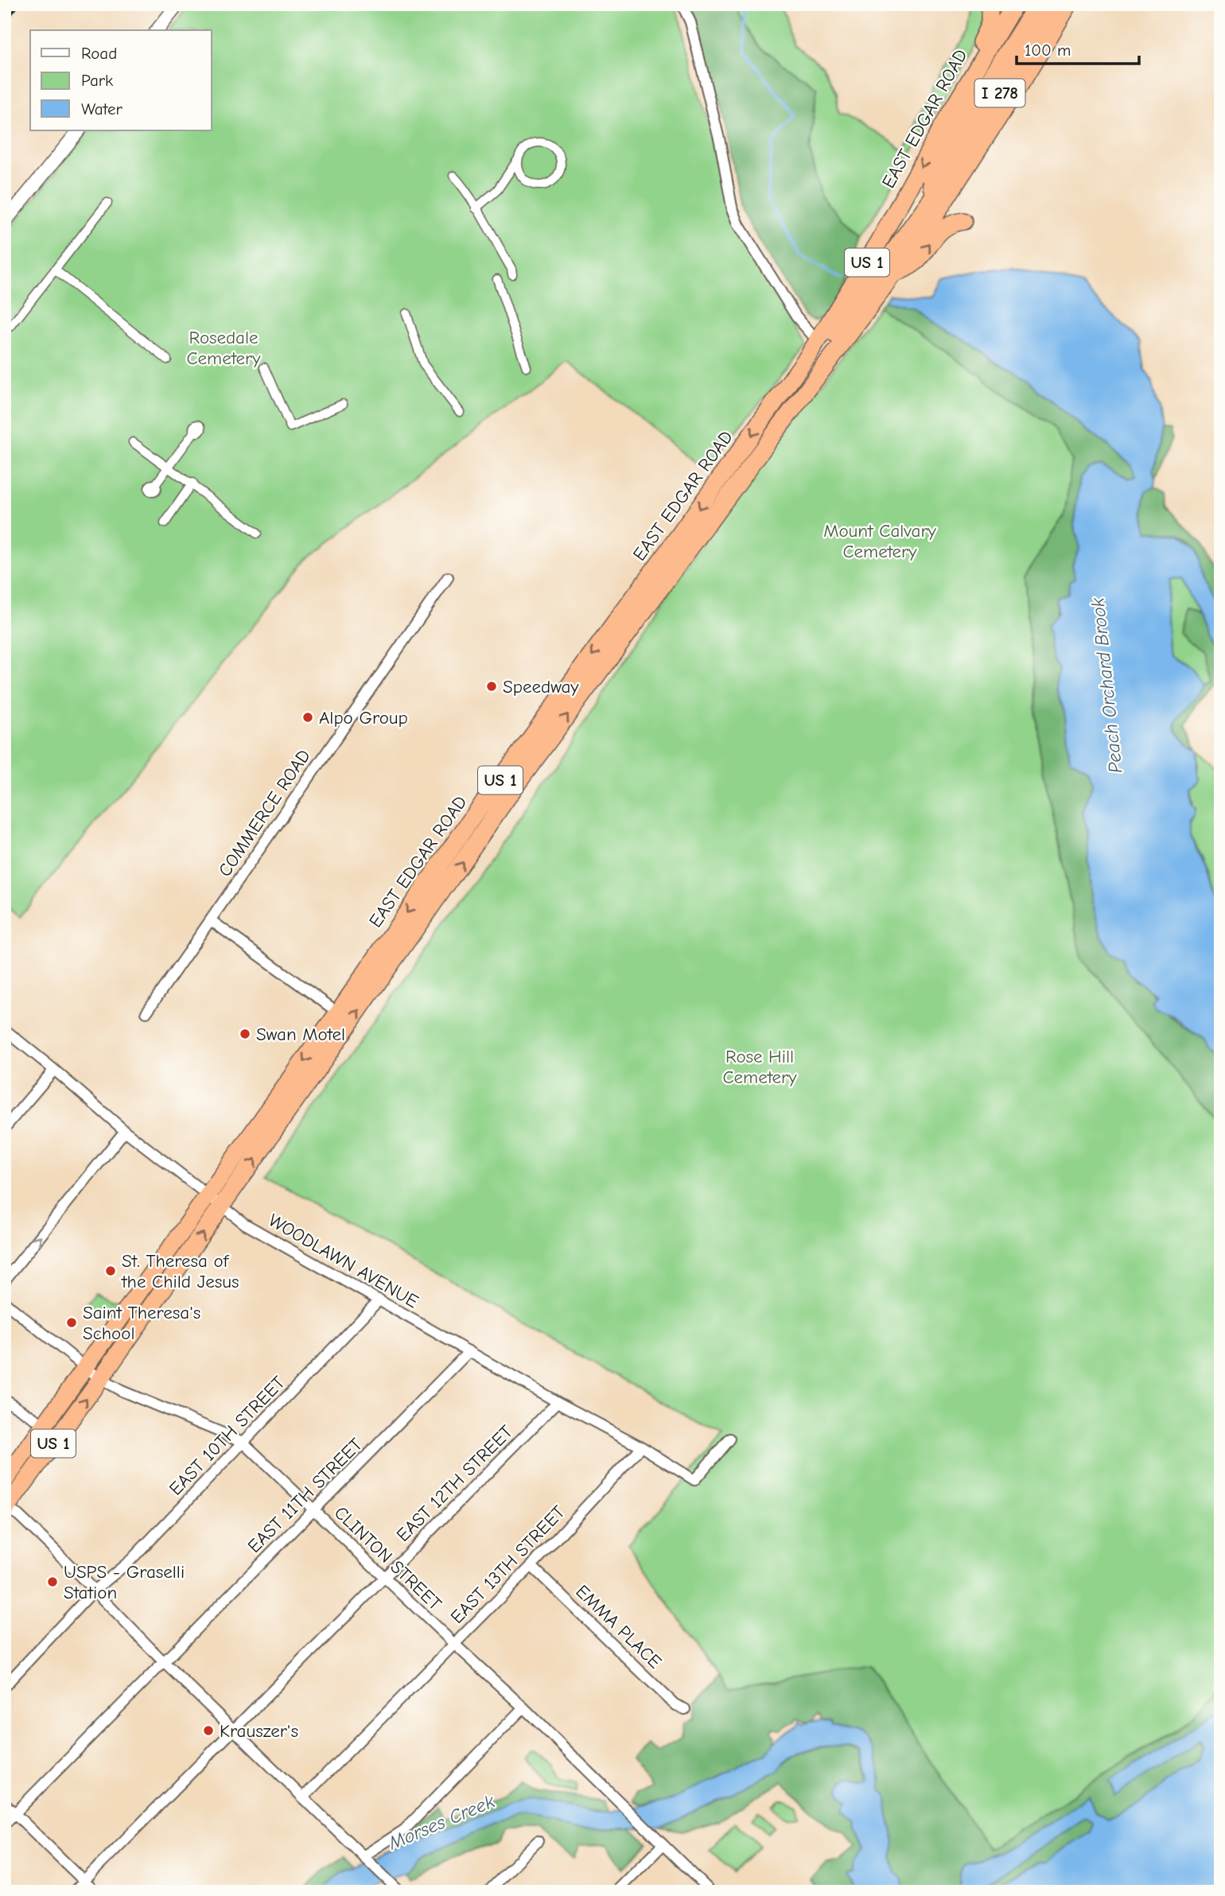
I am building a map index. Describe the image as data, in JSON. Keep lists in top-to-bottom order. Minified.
{"streets":{"highway":["I 278","EAST EDGAR ROAD","US 1"],"street":["COMMERCE ROAD","WOODLAWN AVENUE","EAST 10TH STREET","EAST 12TH STREET","EAST 11TH STREET","CLINTON STREET","EAST 13TH STREET","EMMA PLACE"]},"crossings":[["I 278","EAST EDGAR ROAD"],["EAST EDGAR ROAD","US 1"],["EAST EDGAR ROAD","WOODLAWN AVENUE"],["EAST EDGAR ROAD","CLINTON STREET"],["US 1","CLINTON STREET"],["WOODLAWN AVENUE","EAST 10TH STREET"],["WOODLAWN AVENUE","EAST 12TH STREET"],["WOODLAWN AVENUE","EAST 11TH STREET"],["WOODLAWN AVENUE","EAST 13TH STREET"],["EAST 10TH STREET","CLINTON STREET"],["EAST 12TH STREET","CLINTON STREET"],["EAST 11TH STREET","CLINTON STREET"],["CLINTON STREET","EAST 13TH STREET"],["EAST 13TH STREET","EMMA PLACE"]],"water":["Peach Orchard Brook","Morses Creek"],"parks":["Rosedale Cemetery","Mount Calvary Cemetery","Rose Hill Cemetery"],"places":["Speedway","Alpo Group","Swan Motel","St. Theresa of the Child Jesus","Saint Theresa's School","USPS - Graselli Station","Krauszer's"],"legend":["Road","Park","Water"],"scale_bar":"100 m"}
